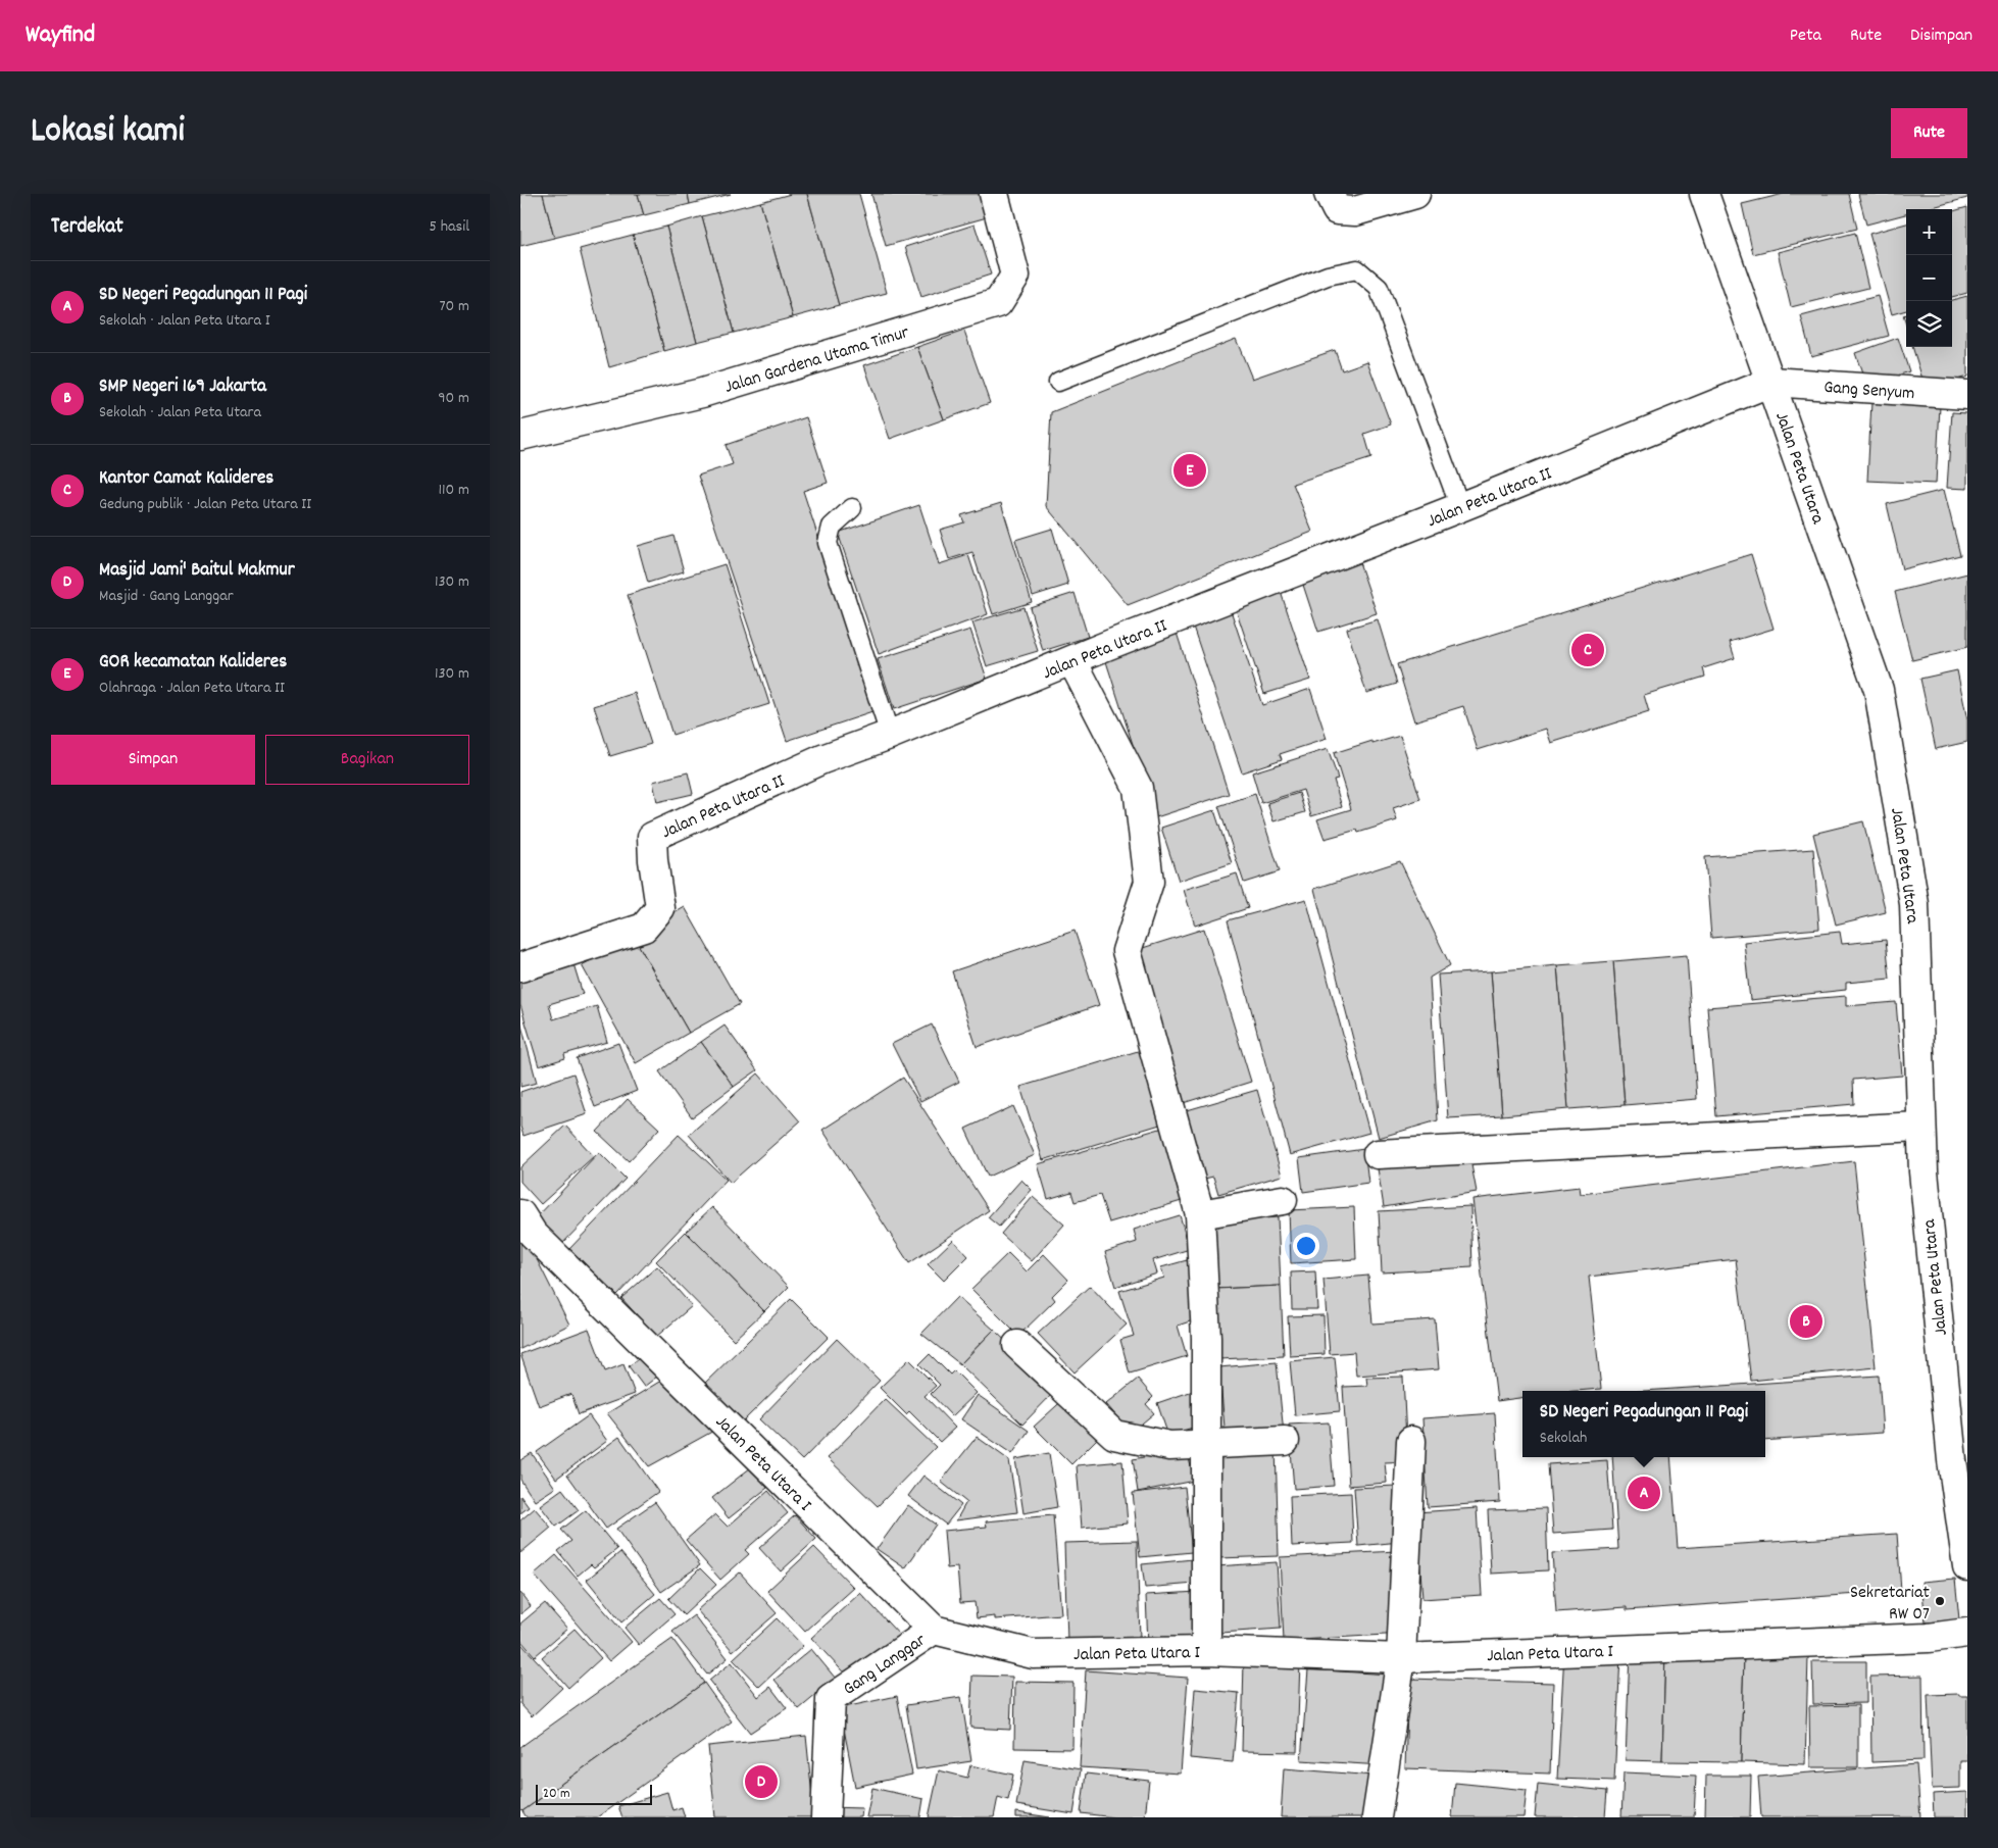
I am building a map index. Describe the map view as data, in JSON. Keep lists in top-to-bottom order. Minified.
{"streets":{"street":["Jalan Gardena Utama Timur","Gang Senyum","Jalan Peta Utara","Jalan Peta Utara II","Jalan Peta Utara I","Gang Langgar"]},"crossings":[["Gang Senyum","Jalan Peta Utara"],["Gang Senyum","Jalan Peta Utara II"],["Jalan Peta Utara","Jalan Peta Utara II"],["Jalan Peta Utara I","Gang Langgar"]],"places":["Sekretariat RW 07"],"scale_bar":"20 m","page":{"header":"Wayfind","nav":["Peta","Rute","Disimpan"],"title":"Lokasi kami","buttons":["Rute",["Simpan","Bagikan"]],"heading":["Terdekat","5 hasil"],"map_buttons":["+","−"],"list":[{"mark":"A","name":"SD Negeri Pegadungan 11 Pagi","note":"Sekolah · Jalan Peta Utara I","value":"70 m"},{"mark":"B","name":"SMP Negeri 169 Jakarta","note":"Sekolah · Jalan Peta Utara","value":"90 m"},{"mark":"C","name":"Kantor Camat Kalideres","note":"Gedung publik · Jalan Peta Utara II","value":"110 m"},{"mark":"D","name":"Masjid Jami' Baitul Makmur","note":"Masjid · Gang Langgar","value":"130 m"},{"mark":"E","name":"GOR kecamatan Kalideres","note":"Olahraga · Jalan Peta Utara II","value":"130 m"}],"pins":["E","C","B","A","D"],"popup":["SD Negeri Pegadungan 11 Pagi","Sekolah"],"scale":"20 m"}}
